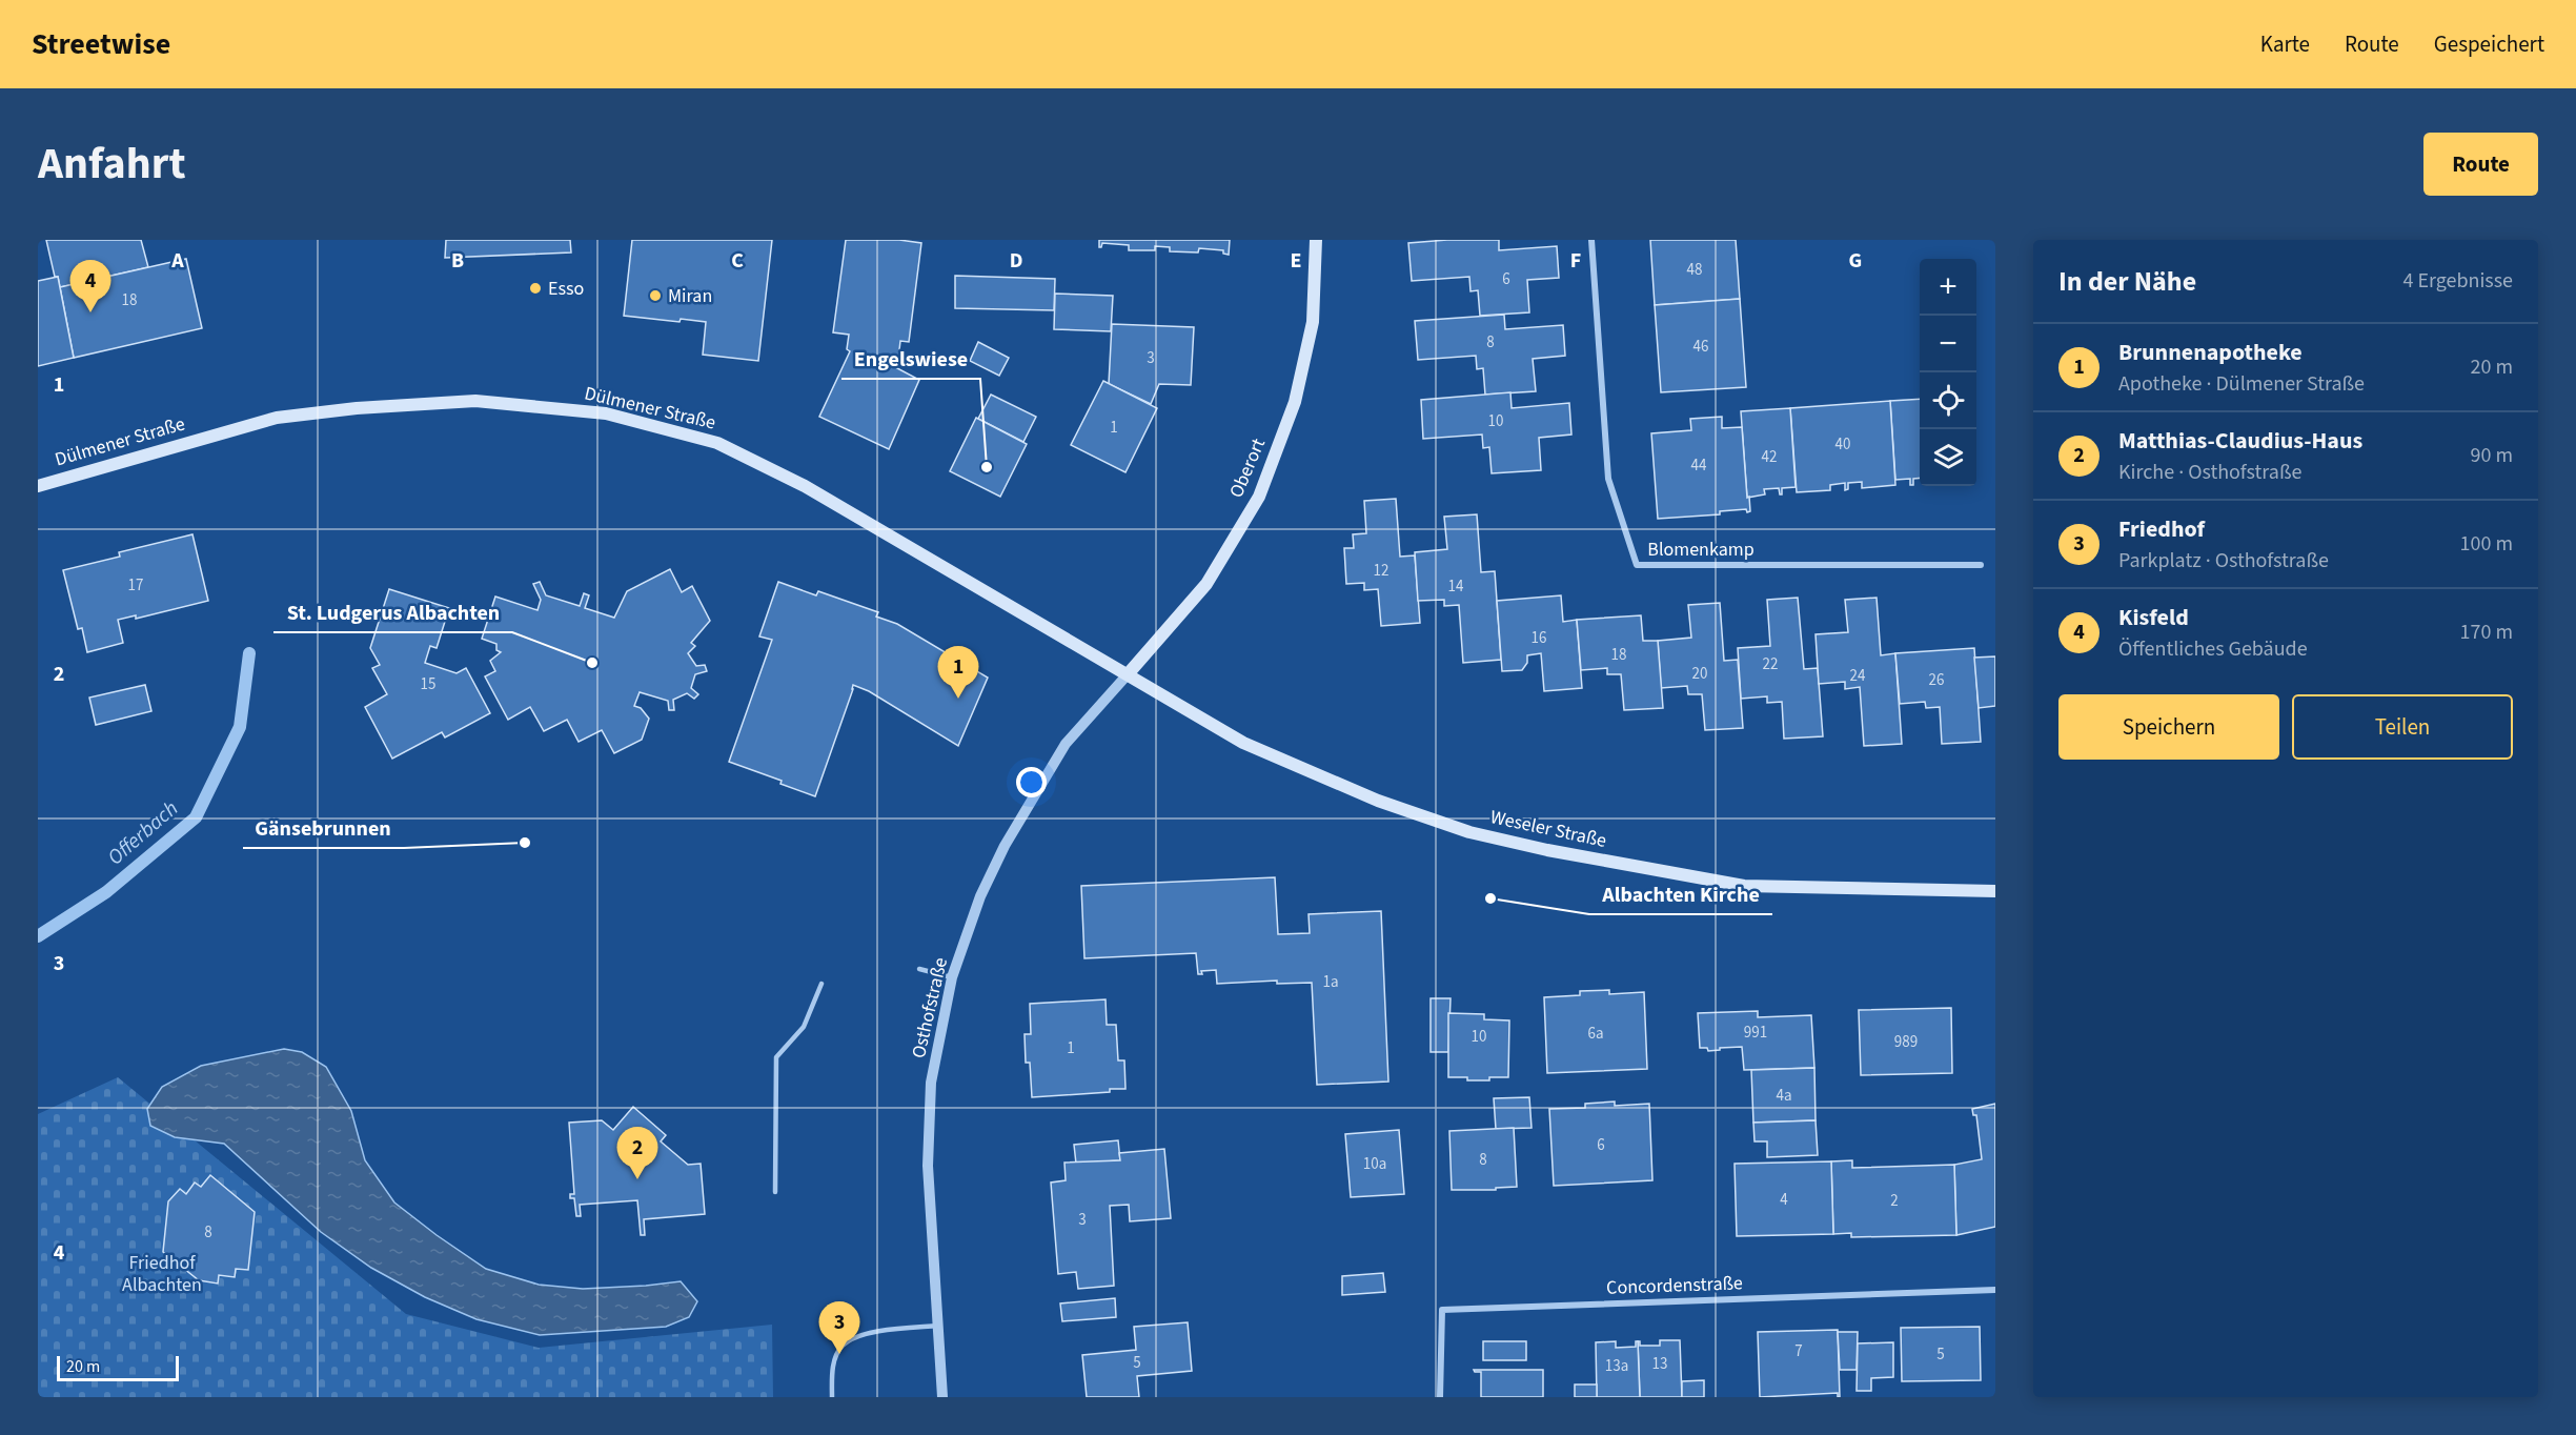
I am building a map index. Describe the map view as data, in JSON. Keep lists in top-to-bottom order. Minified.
{"streets":{"main road":["Dülmener Straße","Oberort","Weseler Straße"],"street":["Blomenkamp","Osthofstraße","Concordenstraße"]},"crossings":[["Dülmener Straße","Oberort"],["Dülmener Straße","Weseler Straße"],["Dülmener Straße","Osthofstraße"],["Oberort","Weseler Straße"],["Oberort","Osthofstraße"],["Weseler Straße","Osthofstraße"]],"water":["Offerbach"],"parks":["Friedhof Albachten"],"places":["Esso","Miran","Engelswiese","St. Ludgerus Albachten","Gänsebrunnen","Albachten Kirche"],"house_numbers":["48","6","18","8","46","3","10","1","40","42","44","12","17","14","16","18","22","20","24","26","15","1a","991","6a","10","989","1","4a","6","8","10a","4","2","3","8","7","5","5","13","13a"],"scale_bar":"20 m","page":{"header":"Streetwise","nav":["Karte","Route","Gespeichert"],"title":"Anfahrt","buttons":["Route",["Speichern","Teilen"]],"heading":["In der Nähe","4 Ergebnisse"],"map_buttons":["+","−"],"pins":["4","1","2","3"],"list":[{"mark":"1","name":"Brunnenapotheke","note":"Apotheke · Dülmener Straße","value":"20 m"},{"mark":"2","name":"Matthias-Claudius-Haus","note":"Kirche · Osthofstraße","value":"90 m"},{"mark":"3","name":"Friedhof","note":"Parkplatz · Osthofstraße","value":"100 m"},{"mark":"4","name":"Kisfeld","note":"Öffentliches Gebäude","value":"170 m"}],"scale":"20 m"},"grid":{"columns":["A","B","C","D","E","F","G"],"rows":["1","2","3","4"]}}
